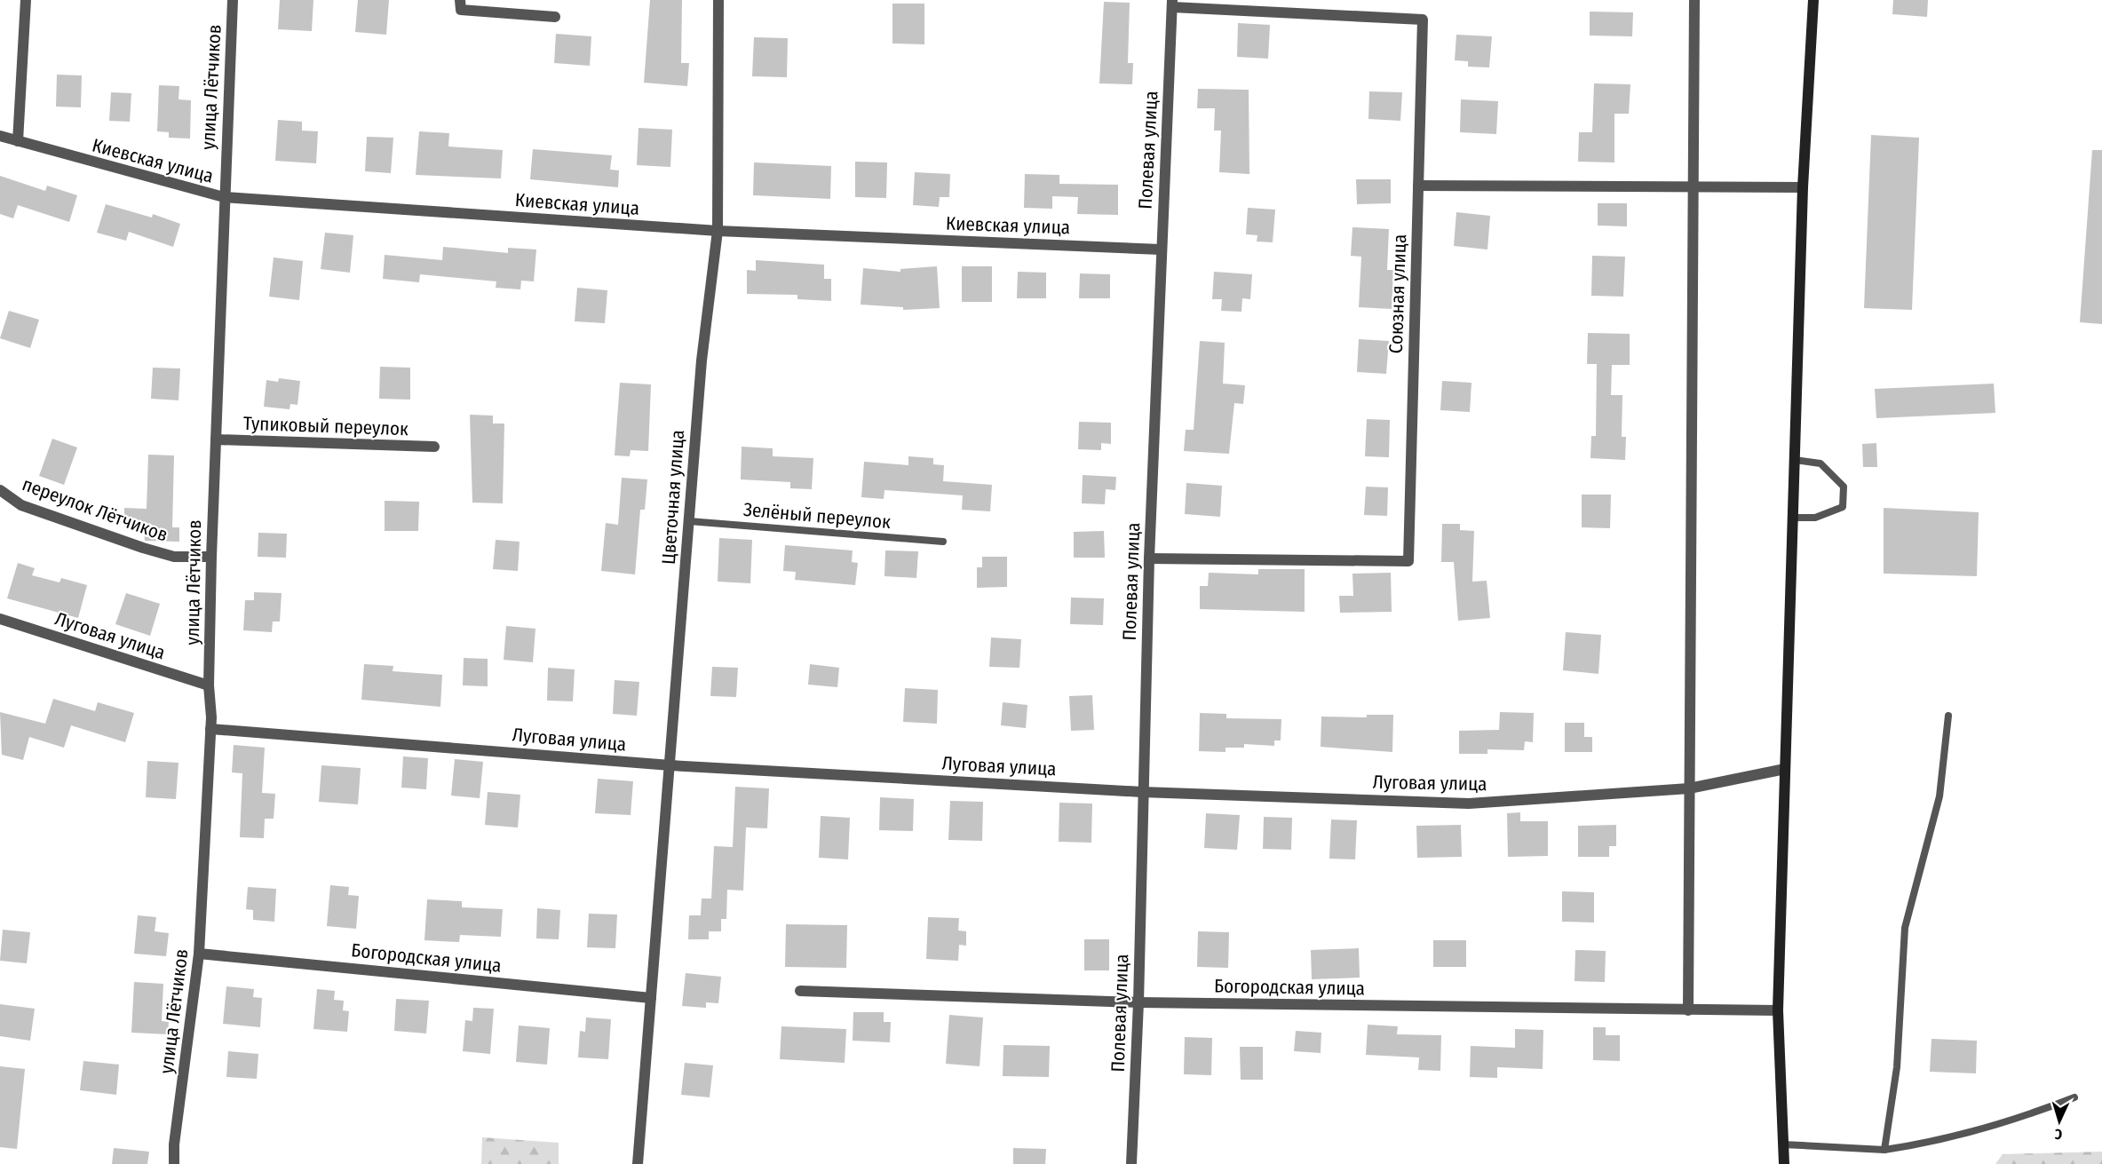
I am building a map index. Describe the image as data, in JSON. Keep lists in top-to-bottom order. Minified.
{"streets":{"street":["улица Лётчиков","Полевая улица","Киевская улица","Союзная улица","Тупиковый переулок","Цветочная улица","переулок Лётчиков","Луговая улица","Богородская улица"],"lane":["Зелёный переулок"]},"crossings":[["улица Лётчиков","Киевская улица"],["улица Лётчиков","Тупиковый переулок"],["улица Лётчиков","переулок Лётчиков"],["улица Лётчиков","Луговая улица"],["улица Лётчиков","Богородская улица"],["Полевая улица","Киевская улица"],["Полевая улица","Союзная улица"],["Полевая улица","Луговая улица"],["Полевая улица","Богородская улица"],["Киевская улица","Цветочная улица"],["Цветочная улица","Зелёный переулок"],["Цветочная улица","Луговая улица"],["Цветочная улица","Богородская улица"]],"north":"bottom"}
